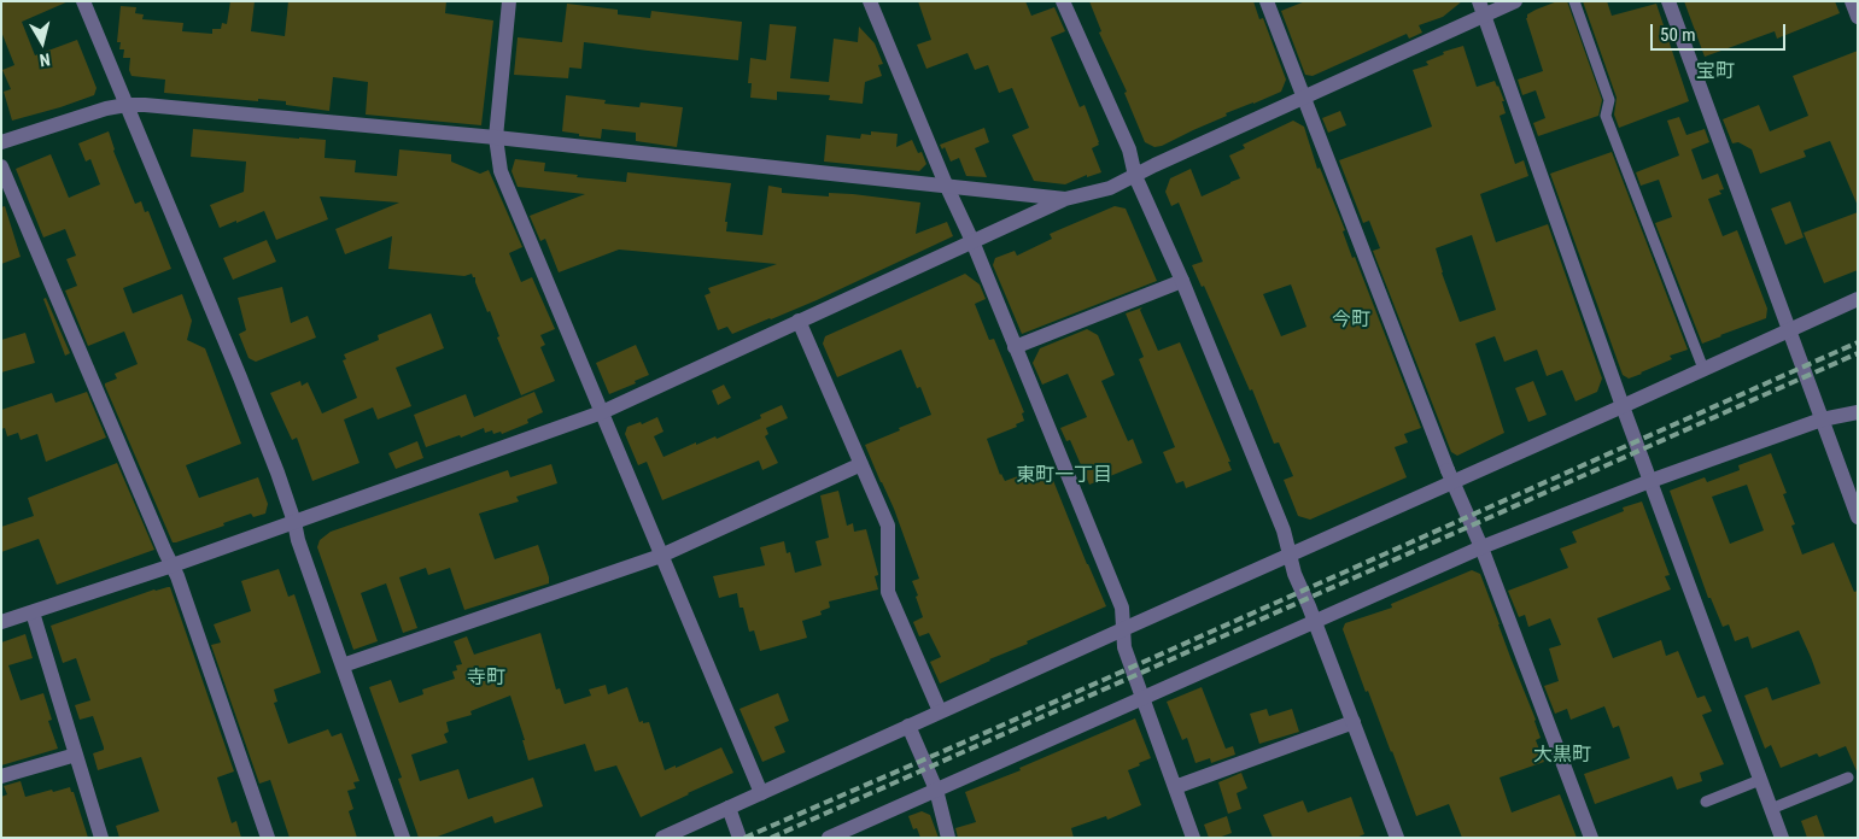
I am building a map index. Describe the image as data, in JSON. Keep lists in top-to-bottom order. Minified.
{"districts":["宝町","今町","東町一丁目","寺町","大黒町"],"scale_bar":"50 m","north":"bottom"}
